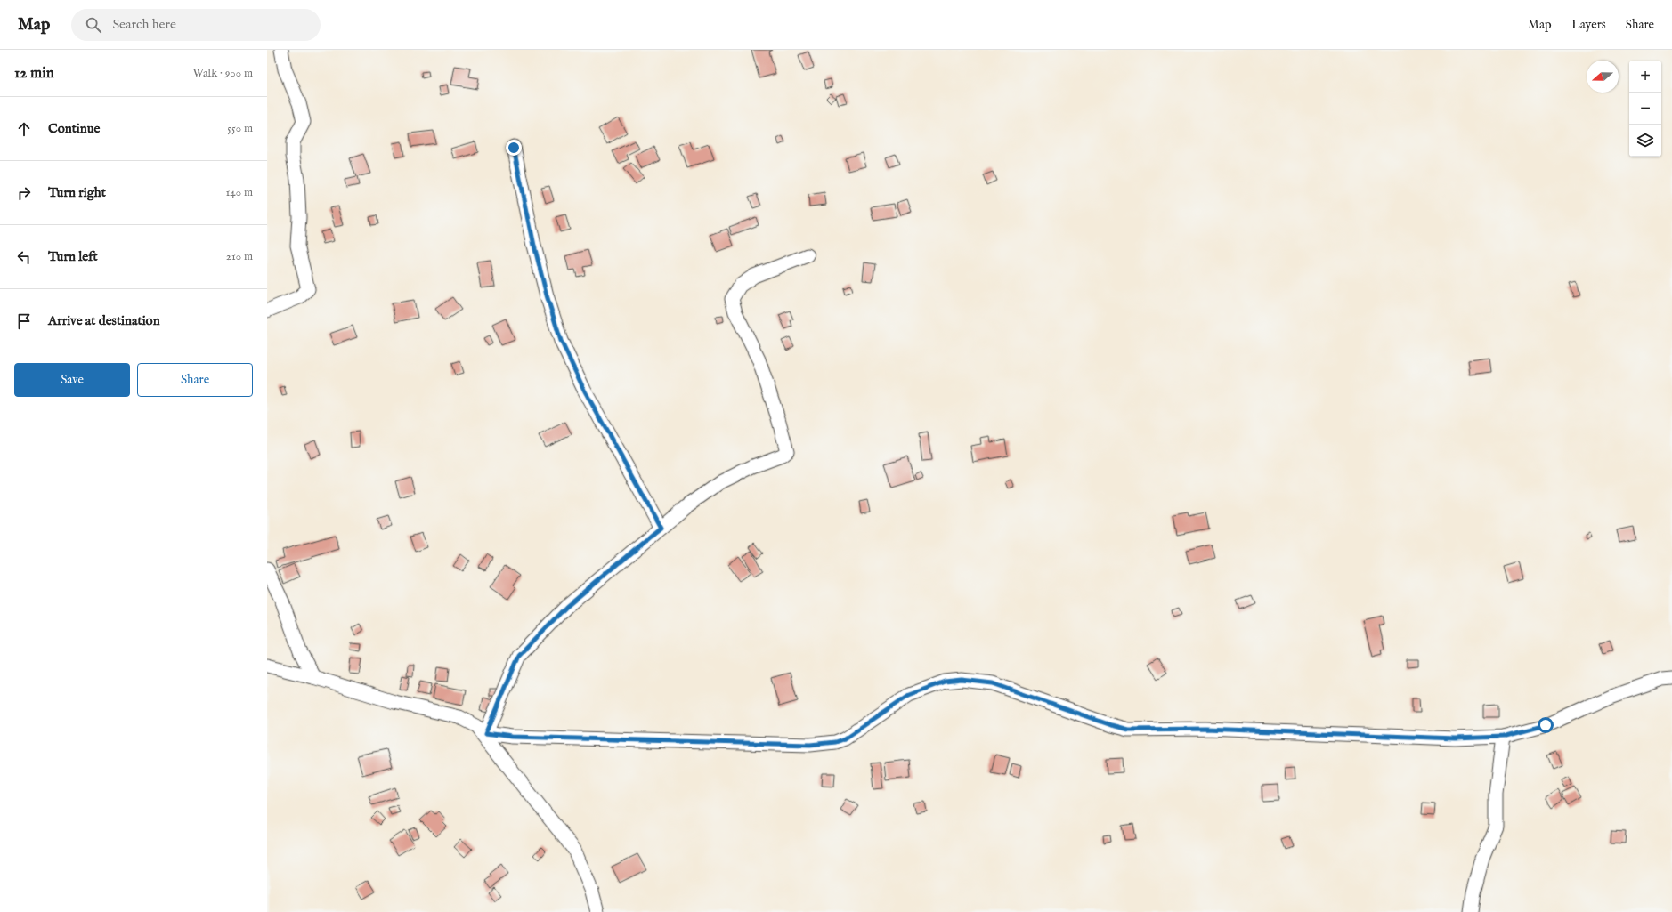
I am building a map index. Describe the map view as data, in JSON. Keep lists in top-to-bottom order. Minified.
{"north":"left","page":{"header":"Map","search":"Search here","nav":["Map","Layers","Share"],"heading":["12 min","Walk · 900 m"],"map_buttons":["+","−"],"list":[["Continue","550 m"],["Turn right","140 m"],["Turn left","210 m"],"Arrive at destination"],"buttons":["Save","Share"]}}
